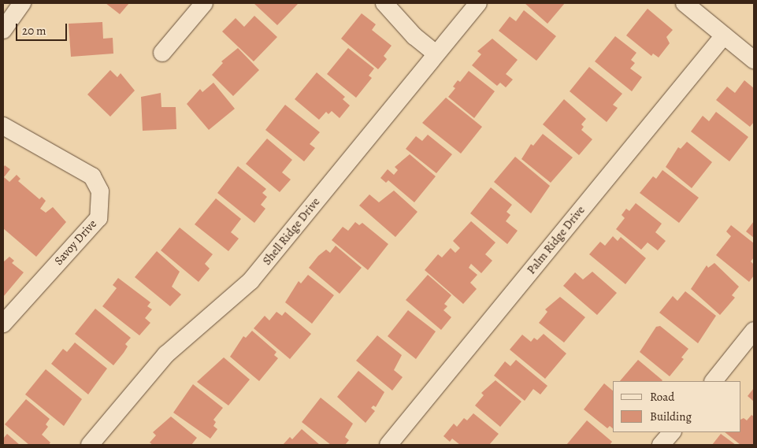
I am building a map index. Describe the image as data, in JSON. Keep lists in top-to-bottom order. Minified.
{"streets":{"street":["Shell Ridge Drive","Palm Ridge Drive","Savoy Drive"]},"legend":["Road","Building"],"scale_bar":"20 m"}
